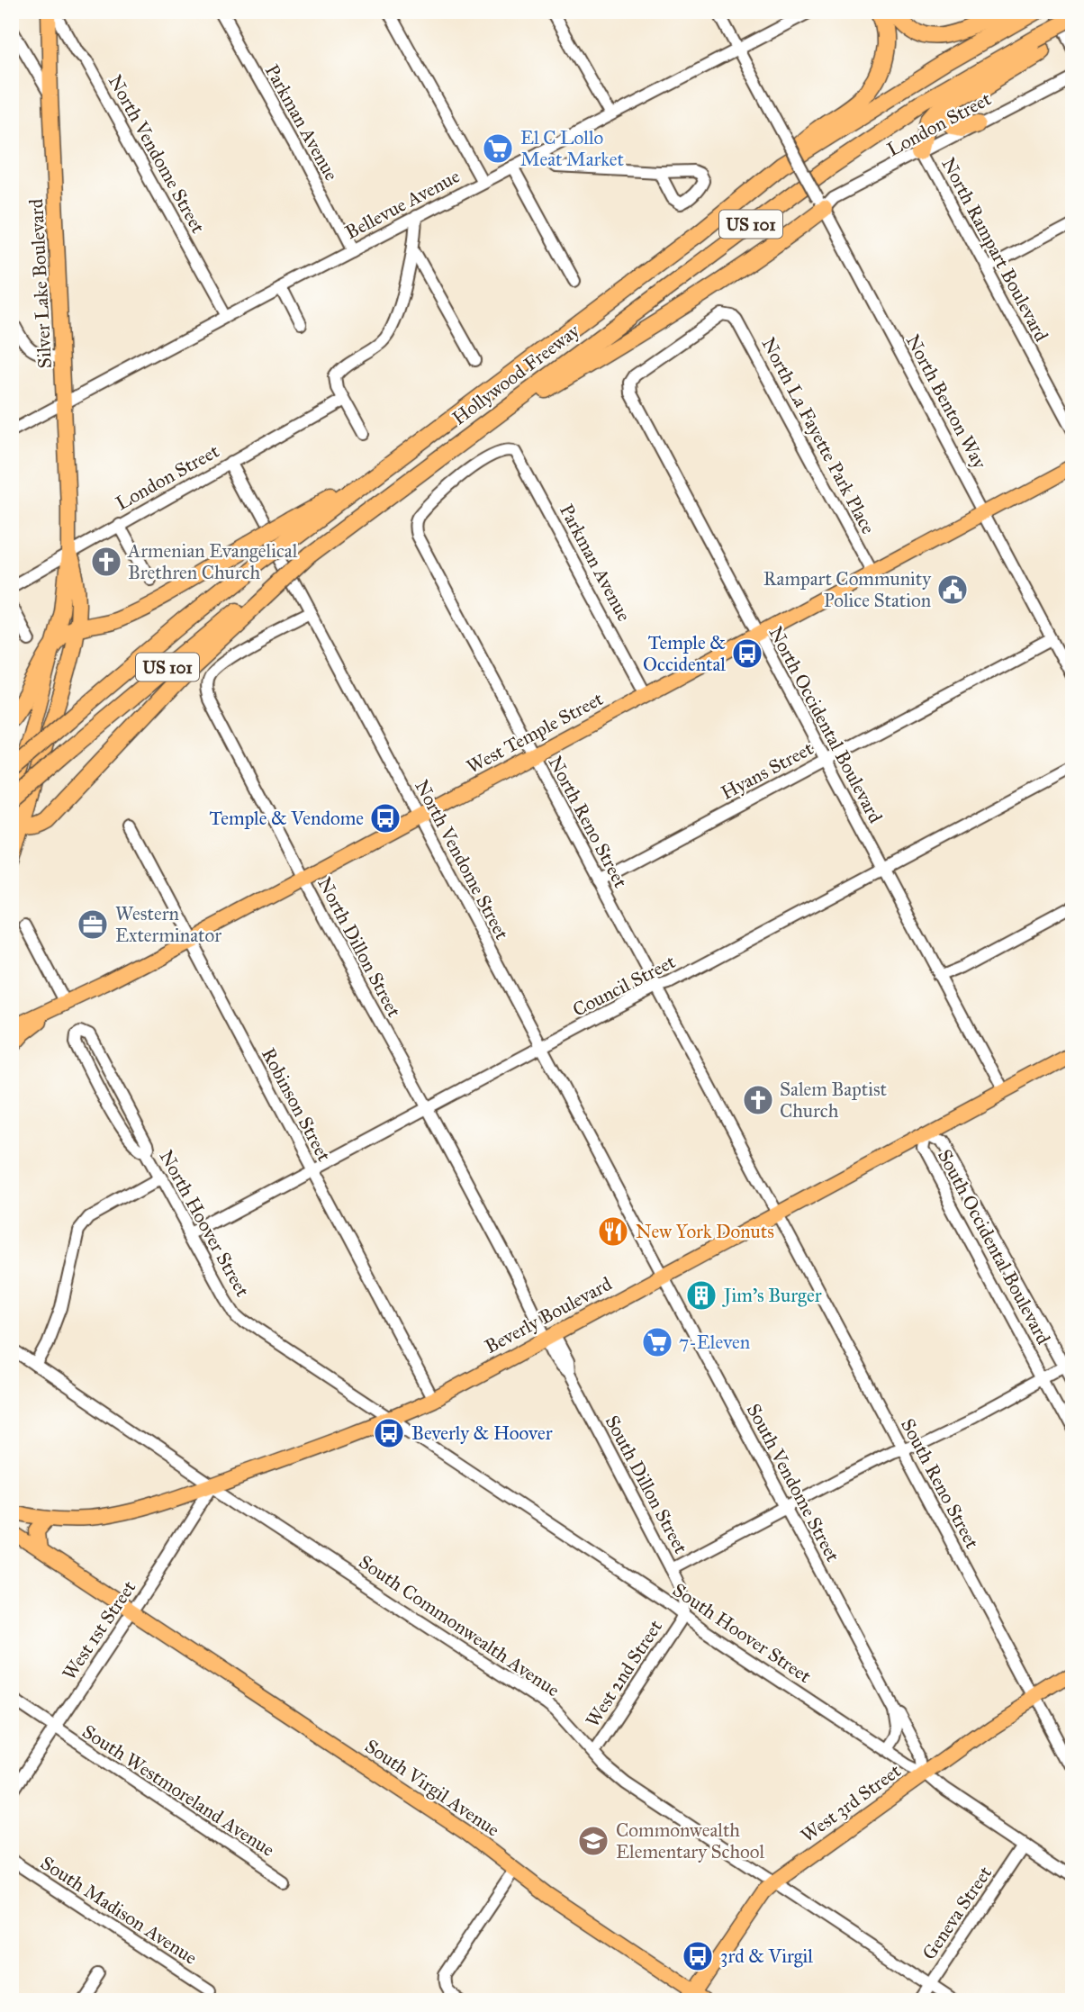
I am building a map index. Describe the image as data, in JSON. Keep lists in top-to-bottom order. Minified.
{"streets":{"highway":["US 101","Hollywood Freeway"],"main road":["Silver Lake Boulevard","West Temple Street","Beverly Boulevard","South Virgil Avenue","West 3rd Street"],"street":["Parkman Avenue","London Street","North Vendome Street","Bellevue Avenue","North Rampart Boulevard","North Benton Way","North La Fayette Park Place","North Occidental Boulevard","Hyans Street","North Reno Street","North Dillon Street","Council Street","Robinson Street","North Hoover Street","South Occidental Boulevard","South Vendome Street","South Reno Street","South Dillon Street","South Commonwealth Avenue","West 1st Street","South Hoover Street","West 2nd Street","South Westmoreland Avenue","South Madison Avenue","Geneva Street"]},"crossings":[["Parkman Avenue","Bellevue Avenue"],["Parkman Avenue","West Temple Street"],["Parkman Avenue","North Reno Street"],["London Street","North Vendome Street"],["London Street","North Rampart Boulevard"],["London Street","Silver Lake Boulevard"],["London Street","North Benton Way"],["North Vendome Street","Bellevue Avenue"],["North Vendome Street","West Temple Street"],["North Vendome Street","North Dillon Street"],["North Vendome Street","Council Street"],["North Vendome Street","Beverly Boulevard"],["North Vendome Street","South Vendome Street"],["Bellevue Avenue","Silver Lake Boulevard"],["Bellevue Avenue","North Benton Way"],["Silver Lake Boulevard","Hollywood Freeway"],["North Benton Way","West Temple Street"],["North Benton Way","Hyans Street"],["North La Fayette Park Place","North Occidental Boulevard"],["North La Fayette Park Place","West Temple Street"],["North Occidental Boulevard","West Temple Street"],["North Occidental Boulevard","Hyans Street"],["North Occidental Boulevard","Council Street"],["North Occidental Boulevard","Beverly Boulevard"],["West Temple Street","North Reno Street"],["West Temple Street","North Dillon Street"],["West Temple Street","Robinson Street"],["Hyans Street","North Reno Street"],["North Reno Street","Council Street"],["North Reno Street","Beverly Boulevard"],["North Reno Street","South Reno Street"],["North Dillon Street","Council Street"],["North Dillon Street","Beverly Boulevard"],["North Dillon Street","South Dillon Street"],["Council Street","Robinson Street"],["Council Street","North Hoover Street"],["Robinson Street","Beverly Boulevard"],["North Hoover Street","Beverly Boulevard"],["North Hoover Street","South Hoover Street"],["South Occidental Boulevard","Beverly Boulevard"],["Beverly Boulevard","South Vendome Street"],["Beverly Boulevard","South Reno Street"],["Beverly Boulevard","South Dillon Street"],["Beverly Boulevard","South Commonwealth Avenue"],["Beverly Boulevard","West 1st Street"],["Beverly Boulevard","South Hoover Street"],["South Vendome Street","South Hoover Street"],["South Vendome Street","West 3rd Street"],["South Reno Street","West 3rd Street"],["South Dillon Street","South Hoover Street"],["South Dillon Street","West 2nd Street"],["South Commonwealth Avenue","West 1st Street"],["South Commonwealth Avenue","West 2nd Street"],["South Commonwealth Avenue","West 3rd Street"],["South Commonwealth Avenue","Geneva Street"],["West 1st Street","South Virgil Avenue"],["West 1st Street","South Westmoreland Avenue"],["South Hoover Street","West 2nd Street"],["South Hoover Street","West 3rd Street"],["South Hoover Street","Geneva Street"],["South Virgil Avenue","West 3rd Street"]],"places":{"supermarket":["El C Lollo Meat Market","7-Eleven"],"church":["Armenian Evangelical Brethren Church","Salem Baptist Church"],"public building":["Rampart Community Police Station"],"bus stop":["Temple & Occidental","Temple & Vendome","Beverly & Hoover","3rd & Virgil"],"office":["Western Exterminator"],"restaurant":["New York Donuts"],"building":["Jim's Burger"],"school or university":["Commonwealth Elementary School"]}}
